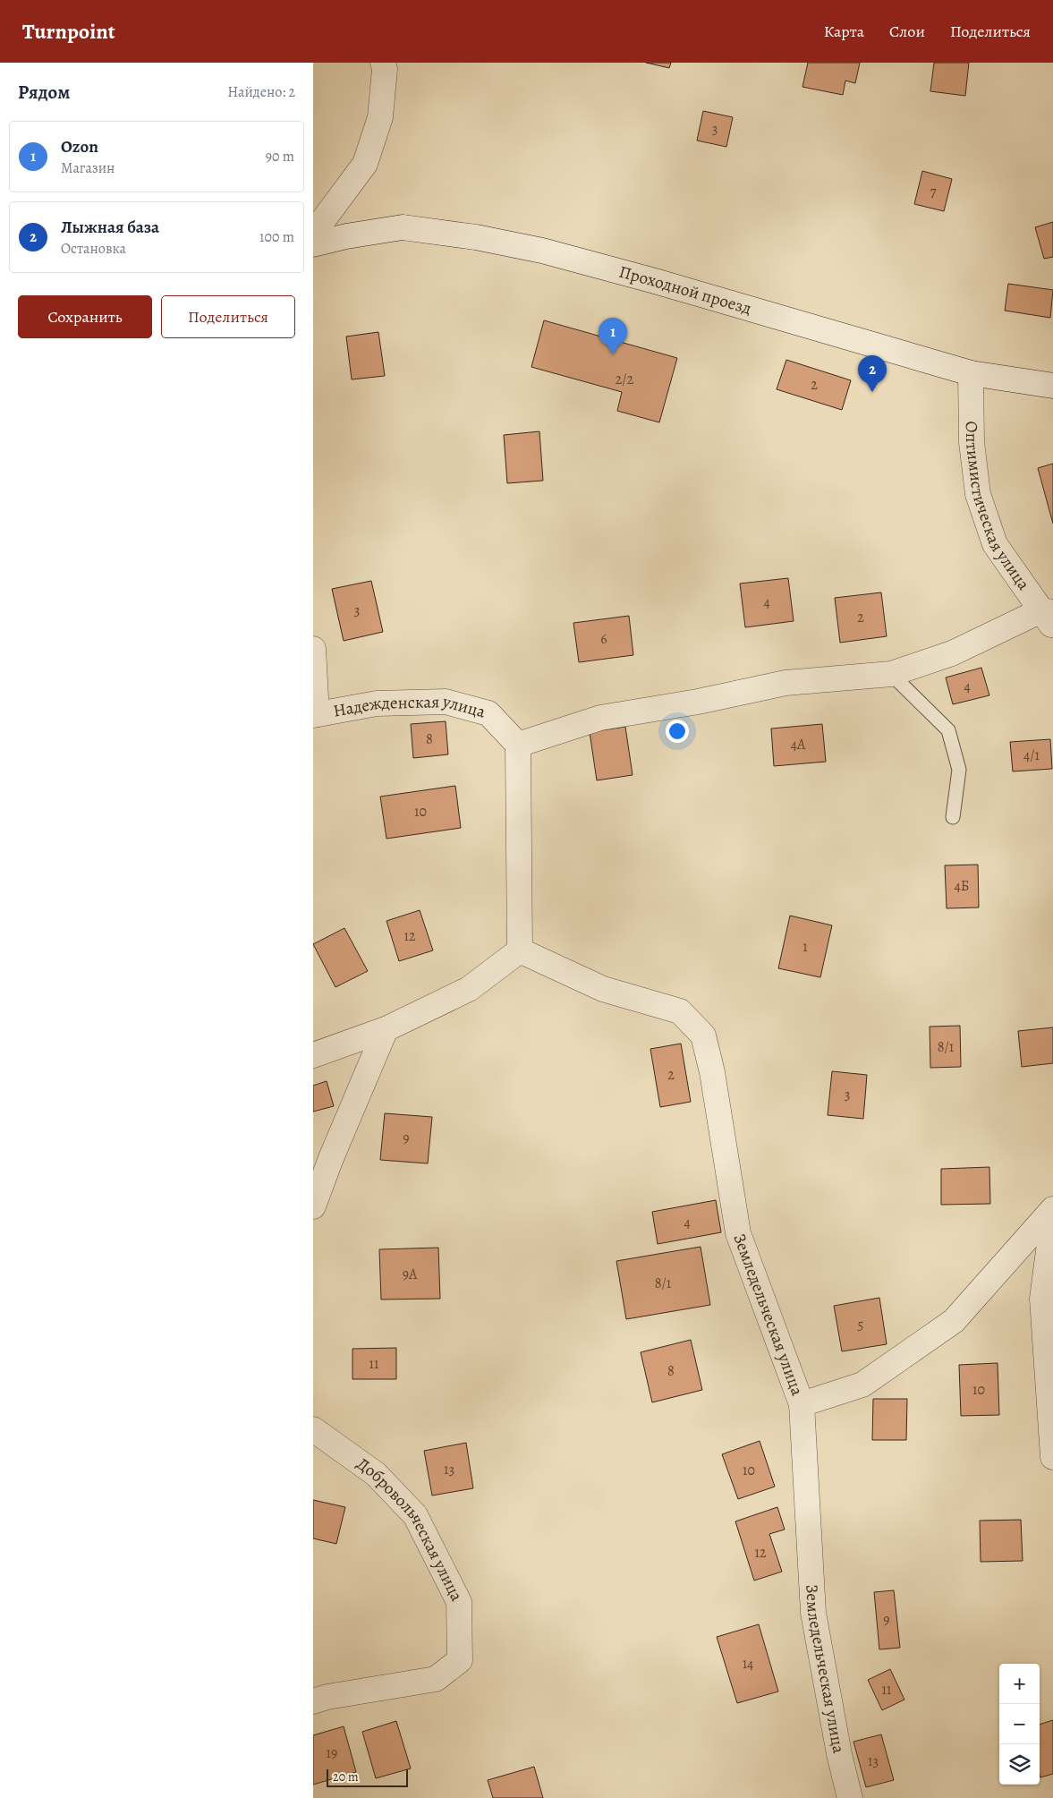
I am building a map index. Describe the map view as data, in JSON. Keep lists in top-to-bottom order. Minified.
{"streets":{"street":["Проходной проезд","Оптимистическая улица","Надежденская улица","Земледельческая улица","Добровольческая улица"]},"crossings":[["Проходной проезд","Оптимистическая улица"]],"house_numbers":["3","7","2/2","2","4","3","2","6","4","8","4А","4/1","10","4Б","12","1","8/1","2","3","9","4","9А","8/1","5","11","8","10","13","10","12","9","14","11","19","13"],"scale_bar":"20 m","page":{"header":"Turnpoint","nav":["Карта","Слои","Поделиться"],"heading":["Рядом","Найдено: 2"],"list":[{"mark":"1","name":"Ozon","note":"Магазин","value":"90 m"},{"mark":"2","name":"Лыжная база","note":"Остановка","value":"100 m"}],"buttons":["Сохранить","Поделиться"],"pins":["1","2"],"map_buttons":["+","−"],"scale":"20 m"}}
